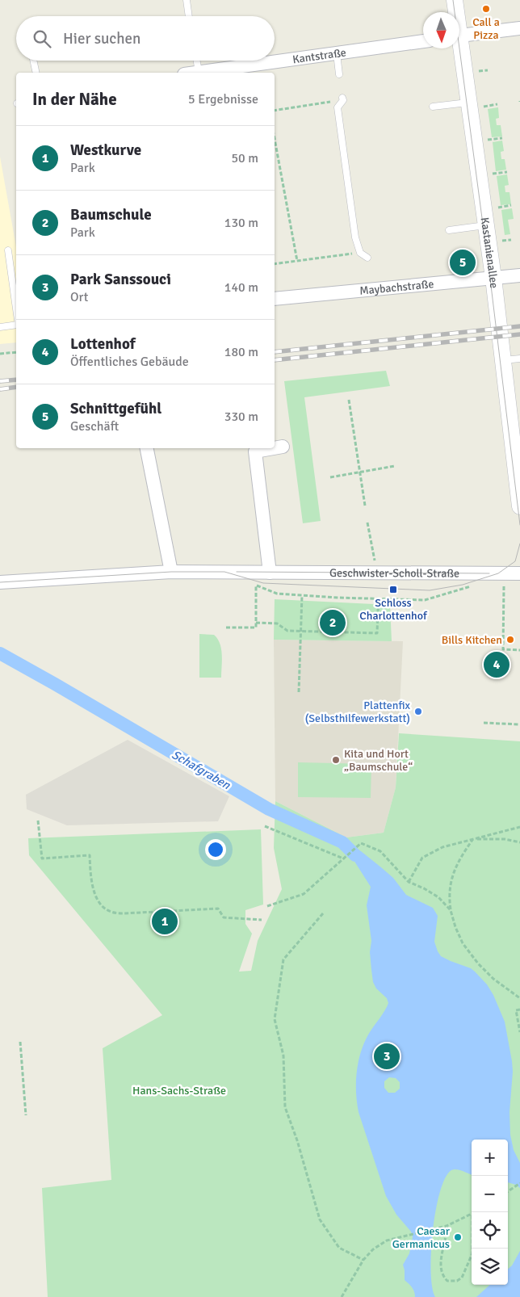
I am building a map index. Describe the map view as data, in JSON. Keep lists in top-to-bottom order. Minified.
{"streets":{"street":["Kantstraße","Kastanienallee","Maybachstraße","Geschwister-Scholl-Straße"]},"crossings":[["Kastanienallee","Maybachstraße"]],"water":["Schafgraben"],"parks":["Hans-Sachs-Straße"],"places":{"other":["Call a Pizza","Bills Kitchen","Plattenfix (Selbsthilfewerkstatt)","Kita und Hort „Baumschule“","Caesar Germanicus"],"transit":["Schloss Charlottenhof"]},"north":"bottom","page":{"search":"Hier suchen","heading":["In der Nähe","5 Ergebnisse"],"list":[{"mark":"1","name":"Westkurve","note":"Park","value":"50 m"},{"mark":"2","name":"Baumschule","note":"Park","value":"130 m"},{"mark":"3","name":"Park Sanssouci","note":"Ort","value":"140 m"},{"mark":"4","name":"Lottenhof","note":"Öffentliches Gebäude","value":"180 m"},{"mark":"5","name":"Schnittgefühl","note":"Geschäft","value":"330 m"}],"pins":["5","2","4","1","3"],"map_buttons":["+","−"]}}
